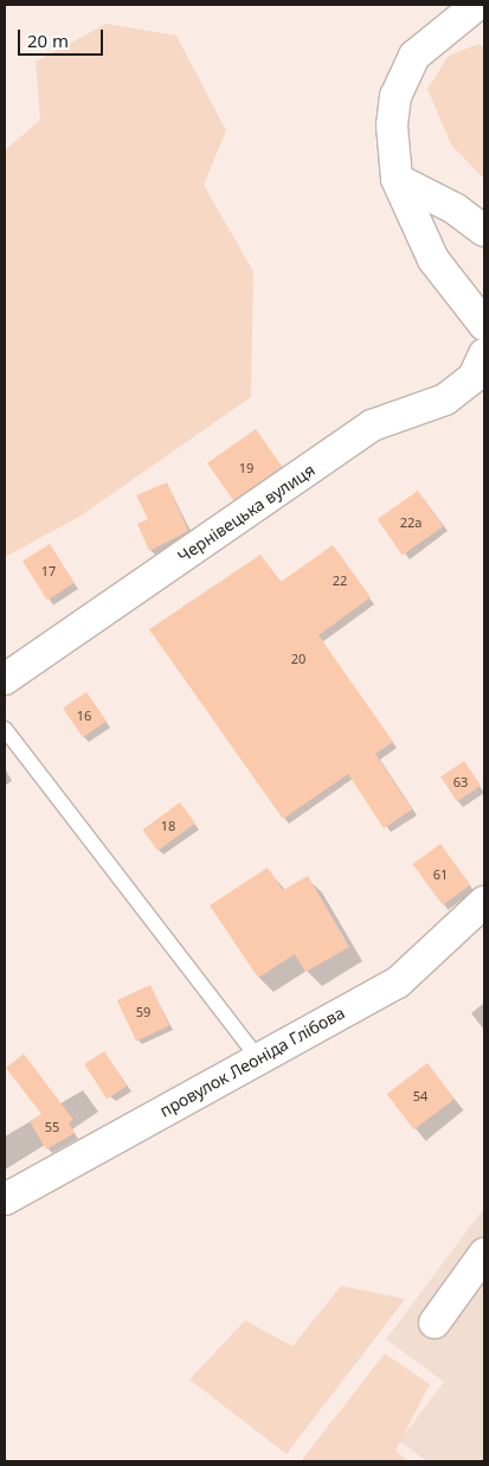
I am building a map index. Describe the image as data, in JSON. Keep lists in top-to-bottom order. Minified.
{"streets":{"street":["Чернівецька вулиця","провулок Леоніда Глібова"]},"house_numbers":["19","22а","17","22","20","16","63","18","61","59","54","55"],"scale_bar":"20 m"}
